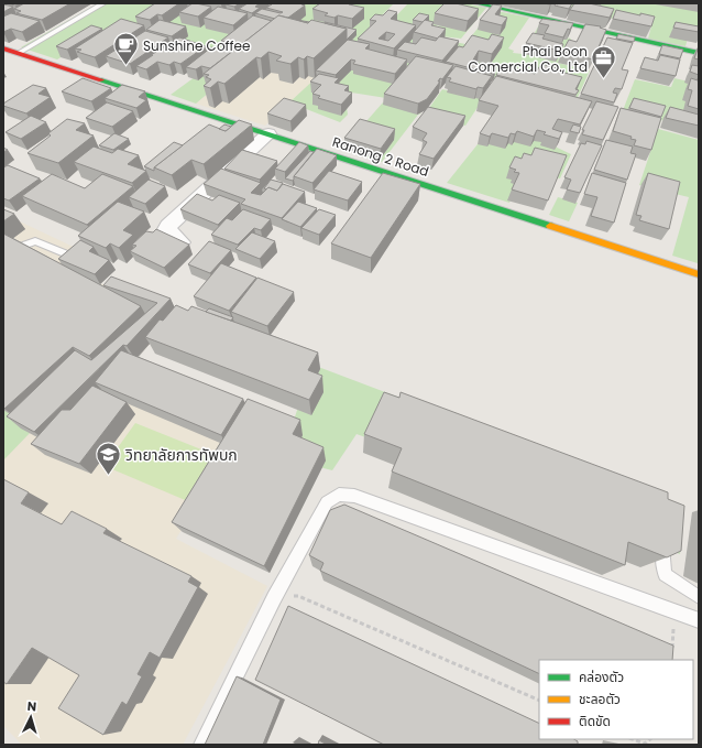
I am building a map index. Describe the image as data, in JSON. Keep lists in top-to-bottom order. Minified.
{"streets":{"street":["Ranong 2 Road"]},"places":{"cafe":["Sunshine Coffee"],"office":["Phai Boon Comercial Co., Ltd"],"school or university":["วิทยาลัยการทัพบก"]},"legend":["คล่องตัว","ชะลอตัว","ติดขัด"],"north":"top"}
